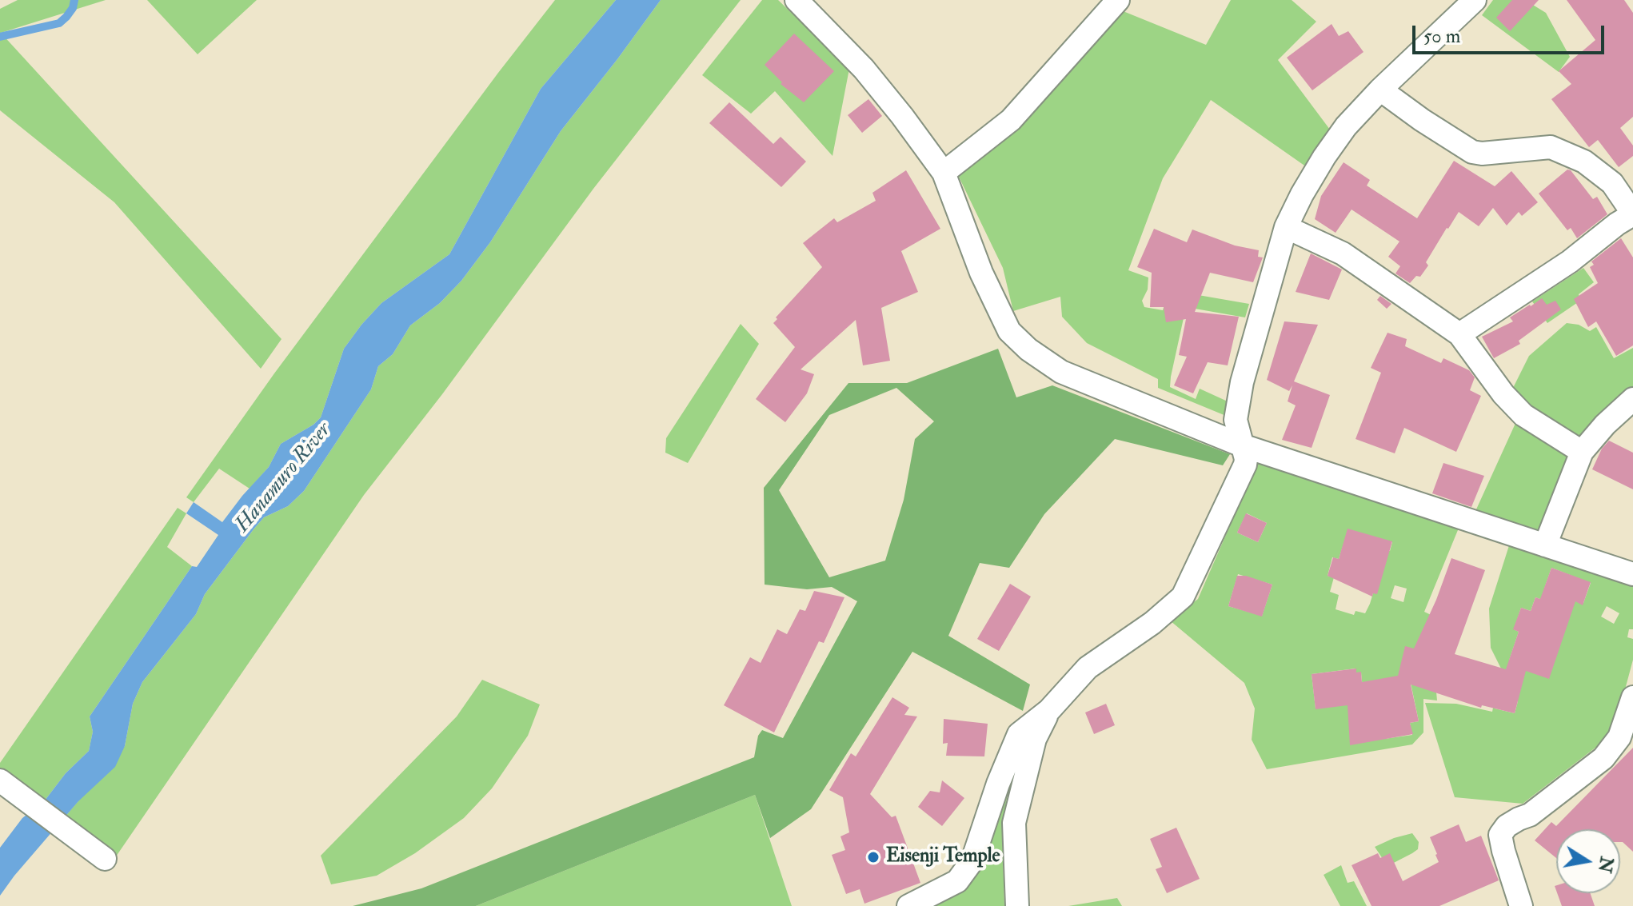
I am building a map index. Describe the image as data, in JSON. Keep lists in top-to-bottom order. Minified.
{"water":["Hanamuro River"],"places":["Eisenji Temple"],"scale_bar":"50 m","north":"right"}
